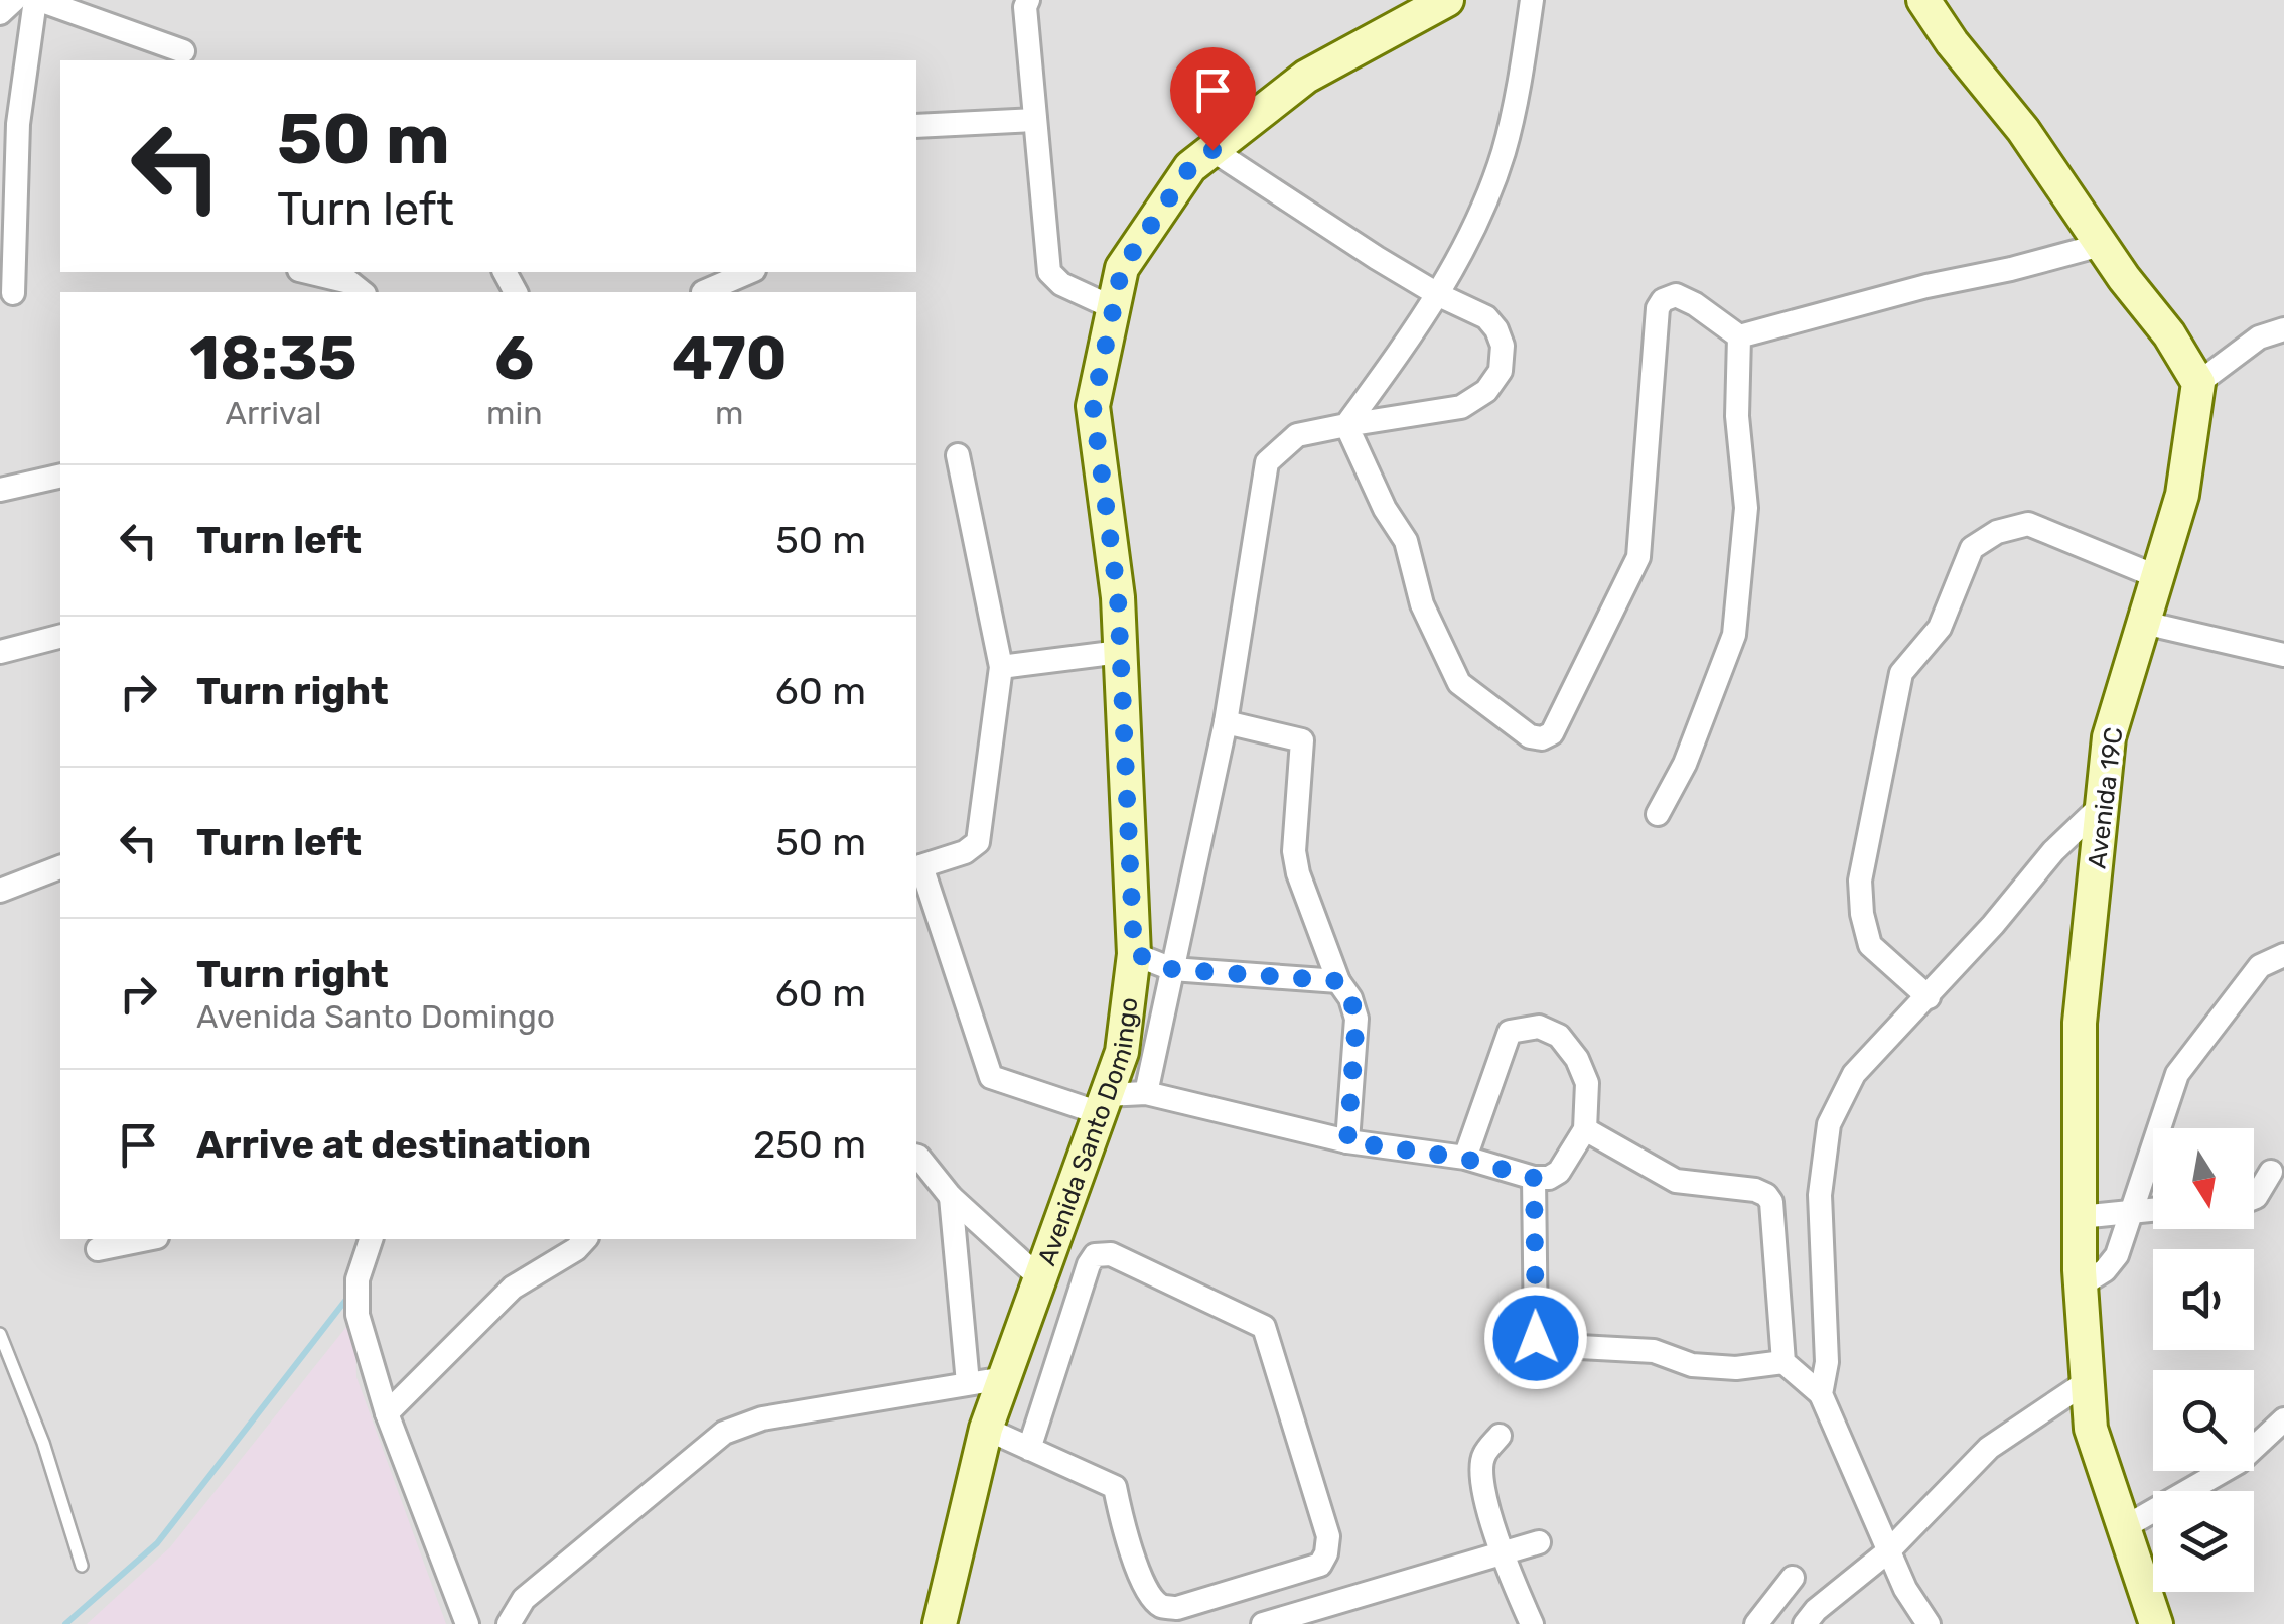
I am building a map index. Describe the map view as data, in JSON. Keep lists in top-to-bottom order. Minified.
{"streets":{"street":["Avenida 19C","Avenida Santo Domingo"]},"north":"bottom","page":{"turn":["50 m","Turn left"],"eta":["18:35","Arrival","6","min","470","m"],"list":[{"name":"Turn left","value":"50 m"},{"name":"Turn right","value":"60 m"},{"name":"Turn left","value":"50 m"},{"name":"Turn right","note":"Avenida Santo Domingo","value":"60 m"},{"name":"Arrive at destination","value":"250 m"}]}}
